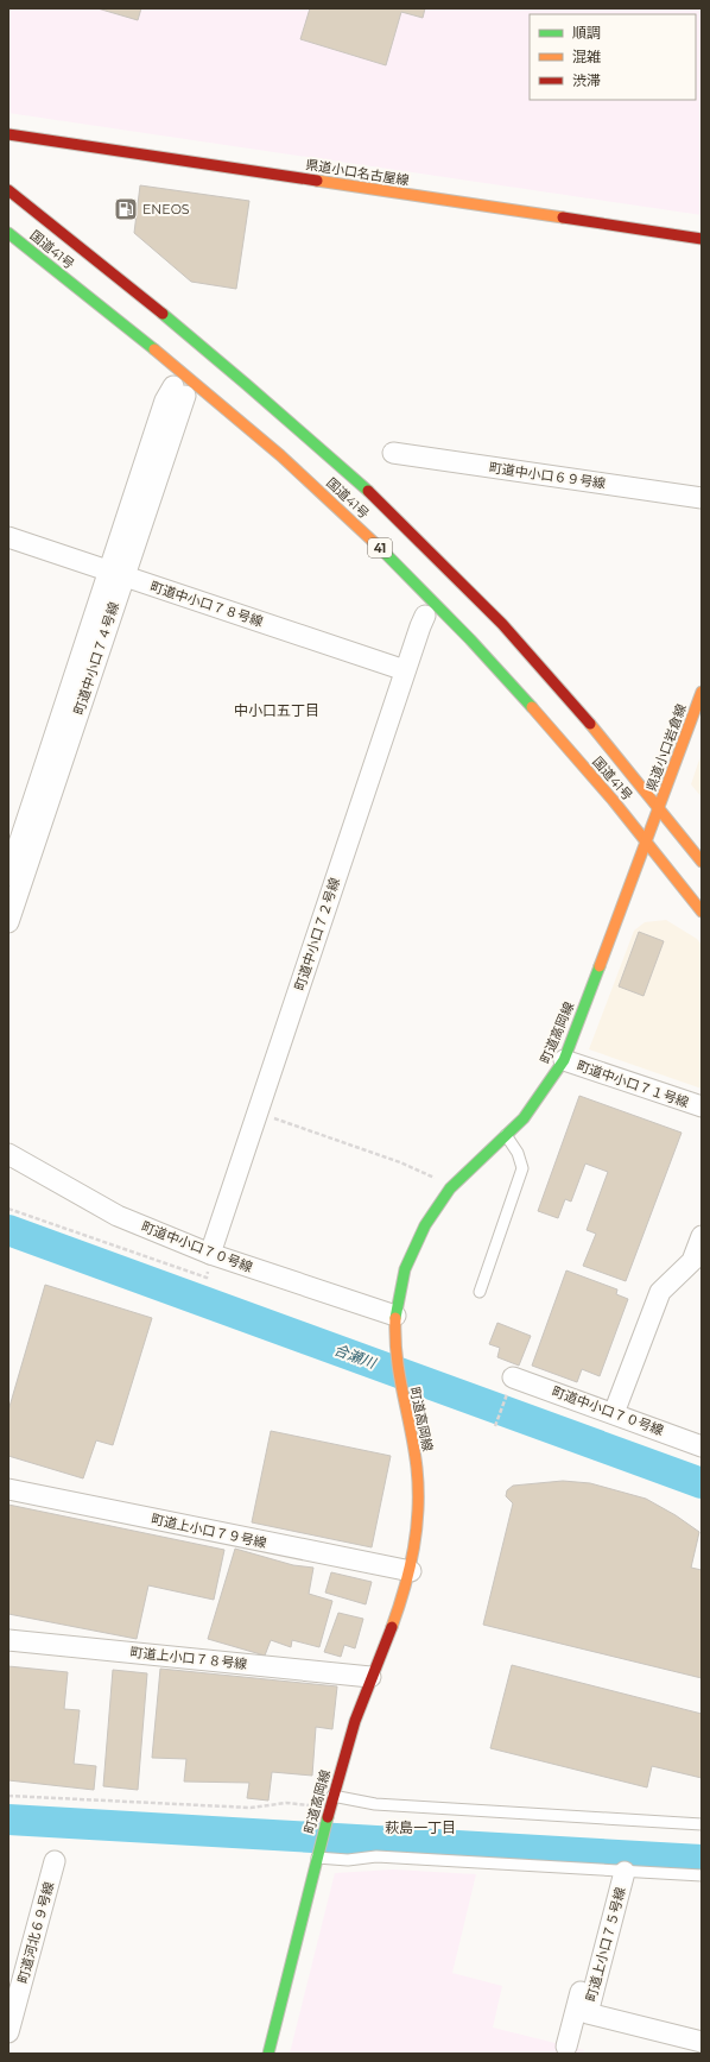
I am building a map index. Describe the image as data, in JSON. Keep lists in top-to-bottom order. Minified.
{"streets":{"main road":["県道小口名古屋線","国道41号","41","県道小口岩倉線","町道高岡線"],"street":["町道中小口６９号線","町道中小口７８号線","町道中小口７４号線","町道中小口７２号線","町道中小口７１号線","町道中小口７０号線","町道上小口７９号線","町道上小口７８号線","町道河北６９号線","町道上小口７５号線"]},"crossings":[["国道41号","県道小口岩倉線"],["国道41号","町道高岡線"],["町道中小口７８号線","町道中小口７４号線"],["町道中小口７８号線","町道中小口７２号線"],["県道小口岩倉線","町道高岡線"],["町道中小口７２号線","町道中小口７０号線"],["町道高岡線","町道中小口７１号線"],["町道高岡線","町道中小口７０号線"],["町道高岡線","町道上小口７９号線"],["町道高岡線","町道上小口７８号線"]],"districts":["中小口五丁目","萩島一丁目"],"water":["合瀬川"],"places":{"fuel station":["ENEOS"]},"legend":["順調","混雑","渋滞"]}
